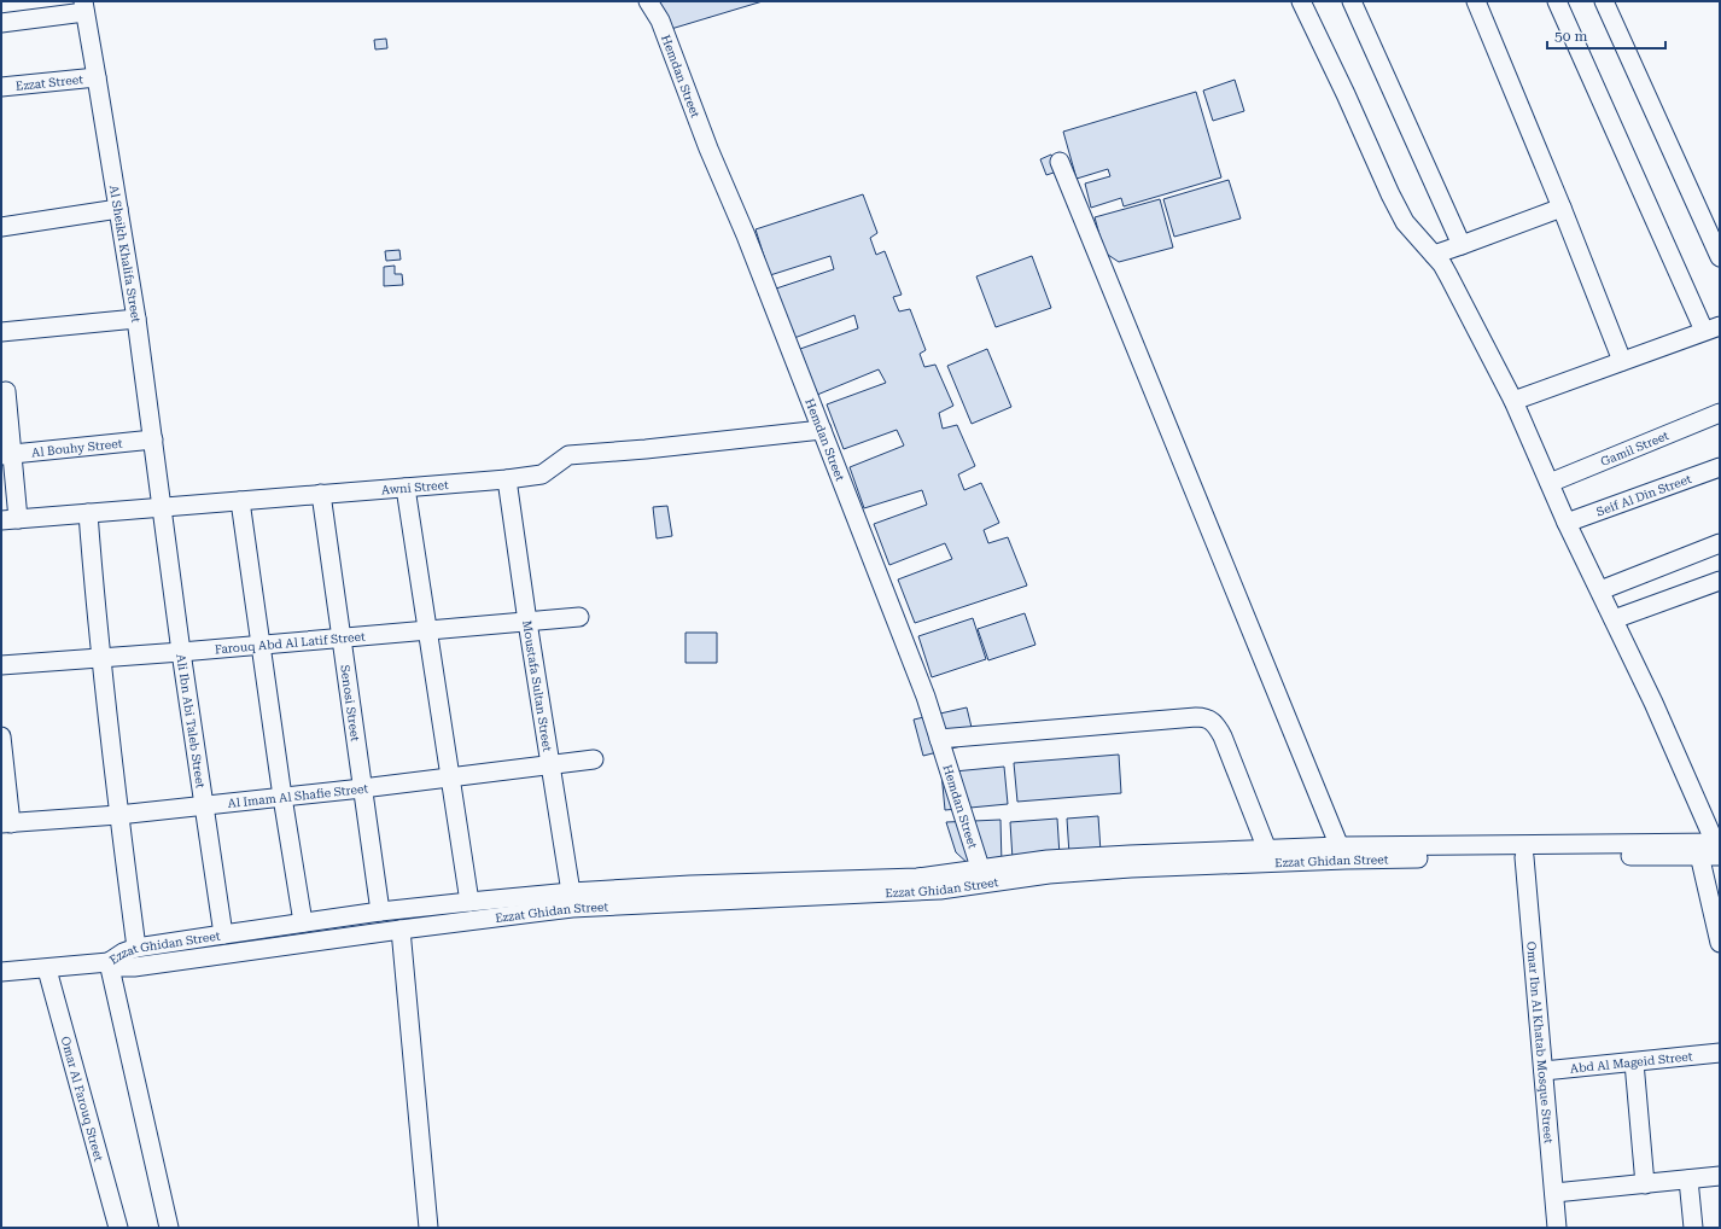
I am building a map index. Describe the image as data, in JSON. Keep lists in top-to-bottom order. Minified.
{"streets":{"street":["Hemdan Street","Ezzat Street","Al Sheikh Khalifa Street","Al Bouhy Street","Gamil Street","Awni Street","Seif Al Din Street","Farouq Abd Al Latif Street","Moustafa Sultan Street","Senosi Street","Ali Ibn Abi Taleb Street","Al Imam Al Shafie Street","Ezzat Ghidan Street","Omar Ibn Al Khatab Mosque Street","Abd Al Mageid Street","Omar Al Farouq Street"]},"crossings":[["Hemdan Street","Awni Street"],["Hemdan Street","Ezzat Ghidan Street"],["Ezzat Street","Al Sheikh Khalifa Street"],["Al Sheikh Khalifa Street","Al Bouhy Street"],["Al Sheikh Khalifa Street","Awni Street"],["Al Sheikh Khalifa Street","Ali Ibn Abi Taleb Street"],["Awni Street","Moustafa Sultan Street"],["Awni Street","Senosi Street"],["Awni Street","Ali Ibn Abi Taleb Street"],["Farouq Abd Al Latif Street","Moustafa Sultan Street"],["Farouq Abd Al Latif Street","Senosi Street"],["Farouq Abd Al Latif Street","Ali Ibn Abi Taleb Street"],["Moustafa Sultan Street","Al Imam Al Shafie Street"],["Moustafa Sultan Street","Ezzat Ghidan Street"],["Senosi Street","Al Imam Al Shafie Street"],["Senosi Street","Ezzat Ghidan Street"],["Ali Ibn Abi Taleb Street","Al Imam Al Shafie Street"],["Ali Ibn Abi Taleb Street","Ezzat Ghidan Street"],["Ezzat Ghidan Street","Omar Ibn Al Khatab Mosque Street"],["Omar Ibn Al Khatab Mosque Street","Abd Al Mageid Street"]],"scale_bar":"50 m"}
